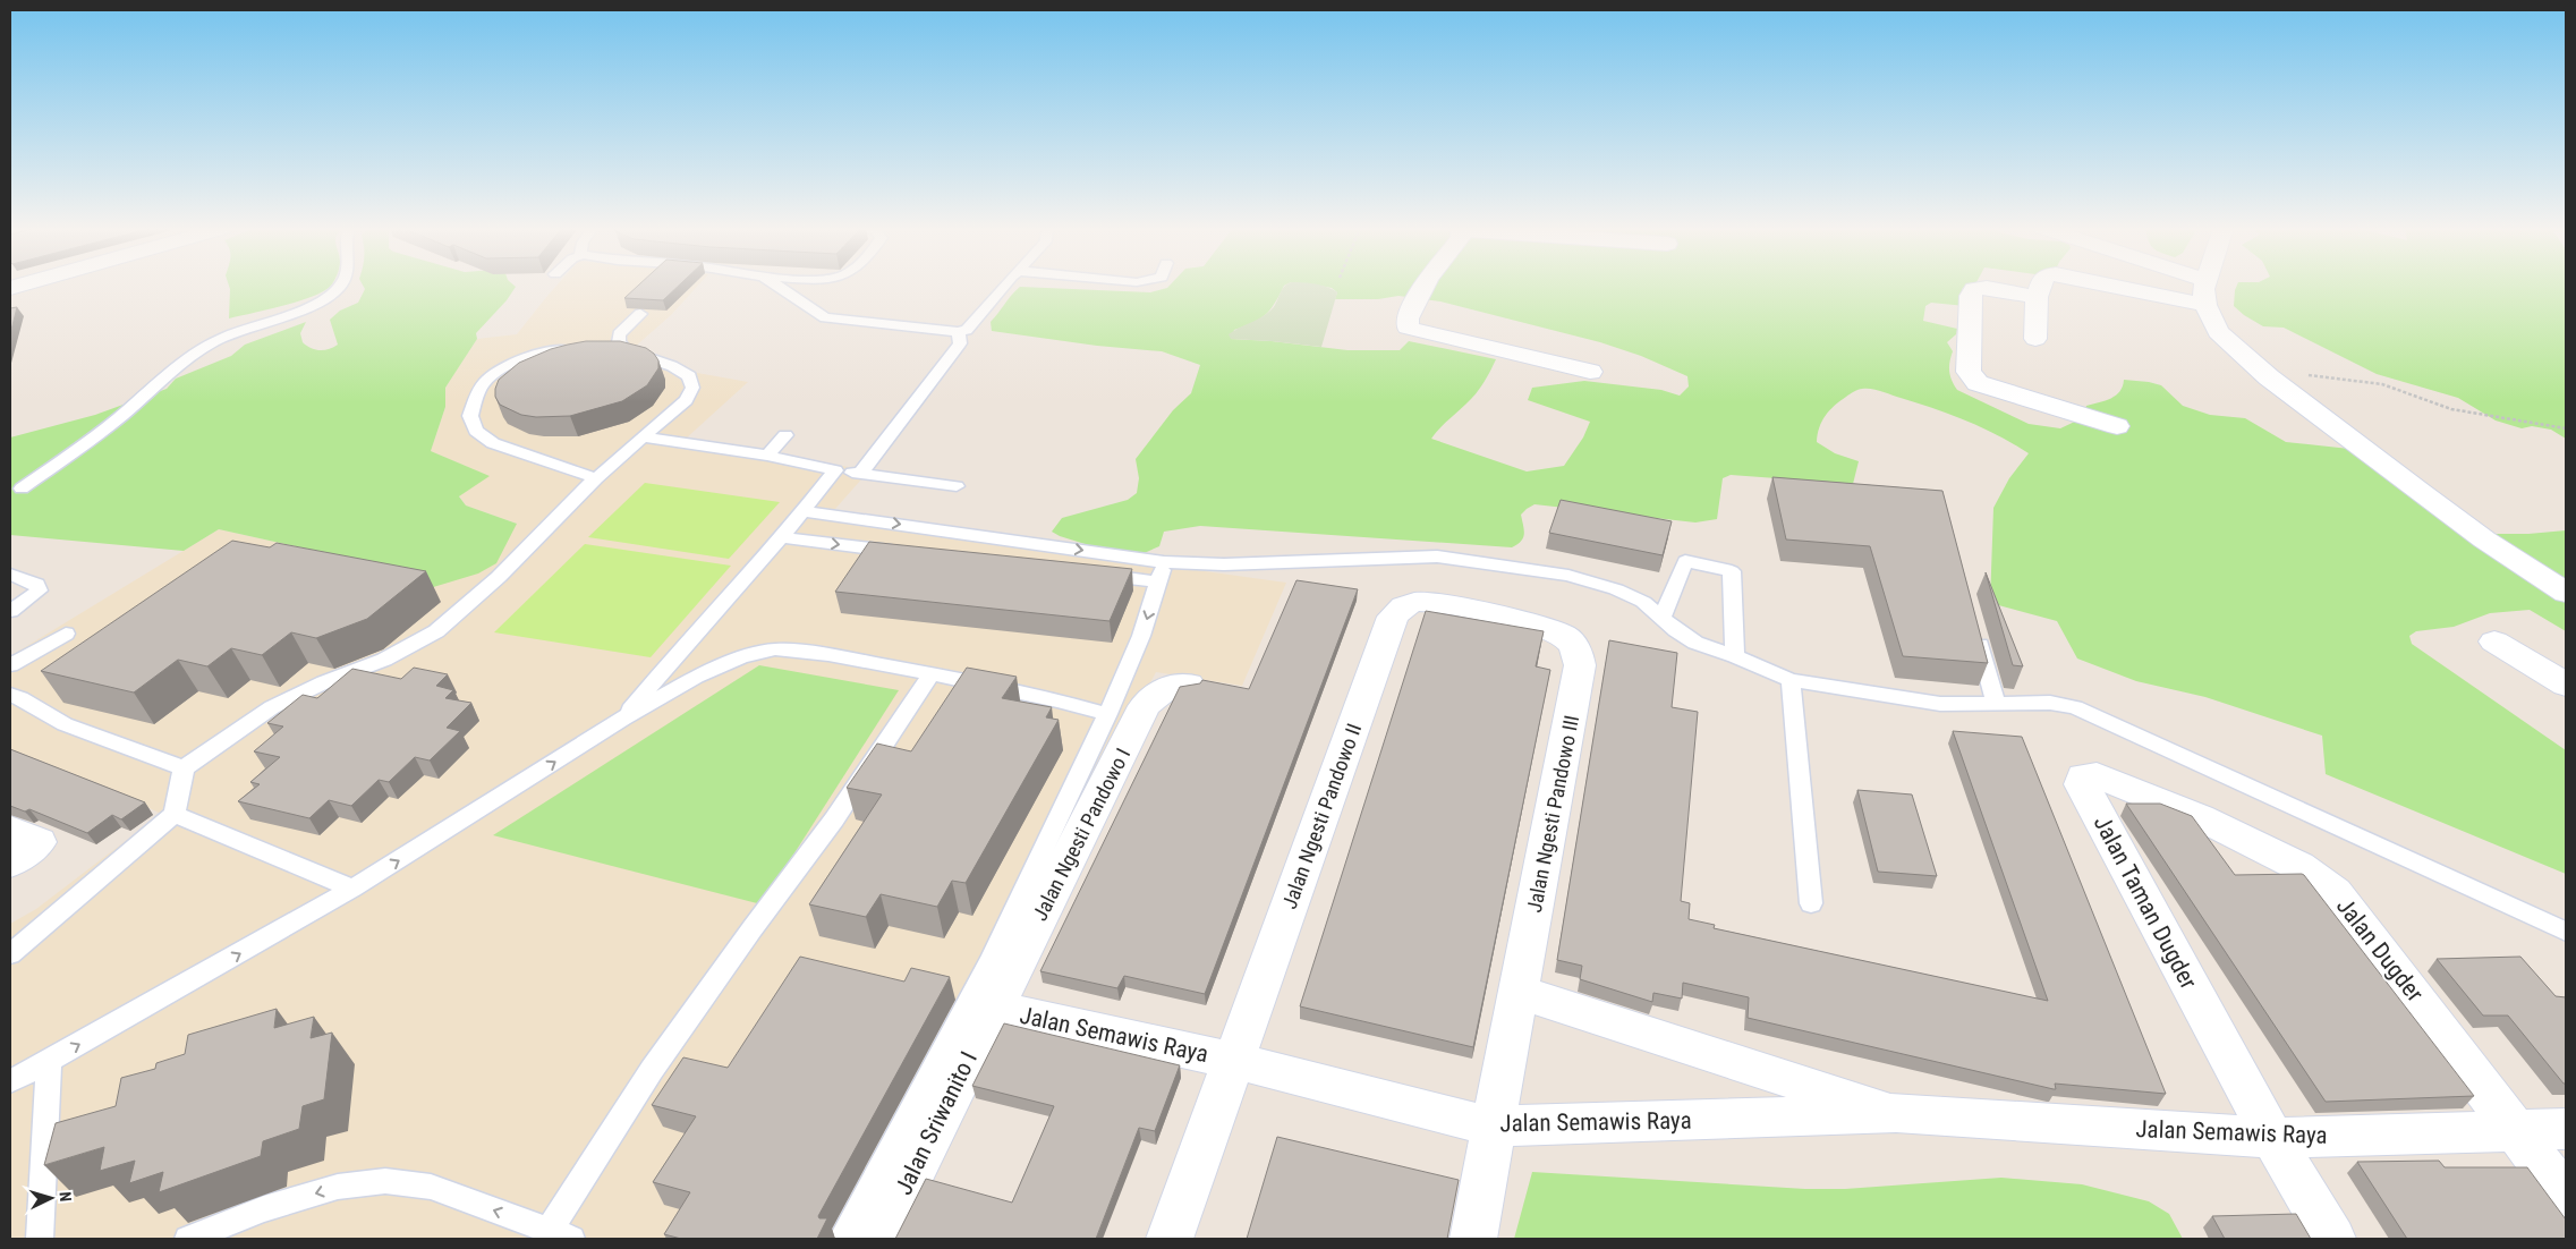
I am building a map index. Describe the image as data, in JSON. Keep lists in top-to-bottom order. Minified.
{"streets":{"street":["Jalan Ngesti Pandowo III","Jalan Ngesti Pandowo II","Jalan Ngesti Pandowo I","Jalan Taman Dugder","Jalan Dugder","Jalan Semawis Raya","Jalan Sriwanito I"]},"crossings":[["Jalan Ngesti Pandowo III","Jalan Ngesti Pandowo II"],["Jalan Ngesti Pandowo III","Jalan Semawis Raya"],["Jalan Ngesti Pandowo II","Jalan Semawis Raya"],["Jalan Ngesti Pandowo I","Jalan Semawis Raya"],["Jalan Ngesti Pandowo I","Jalan Sriwanito I"],["Jalan Taman Dugder","Jalan Dugder"],["Jalan Taman Dugder","Jalan Semawis Raya"],["Jalan Dugder","Jalan Semawis Raya"],["Jalan Semawis Raya","Jalan Sriwanito I"]],"north":"right"}
